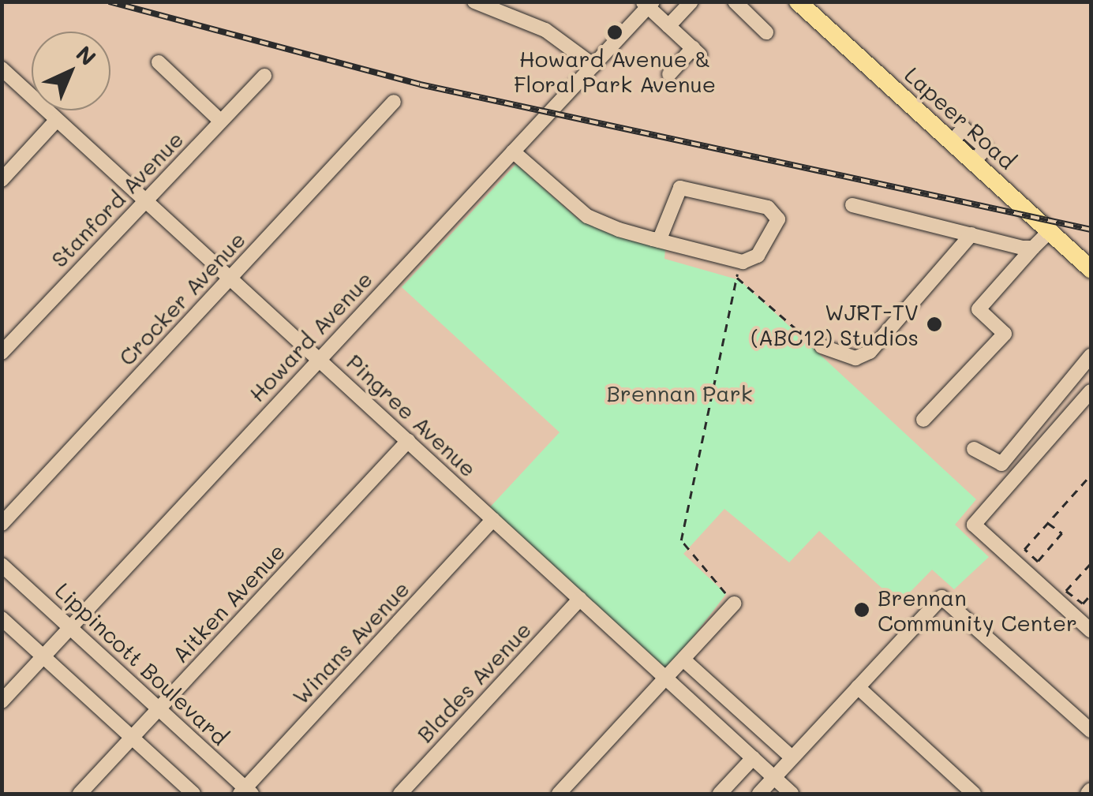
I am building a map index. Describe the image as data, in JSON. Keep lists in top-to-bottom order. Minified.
{"streets":{"main road":["Lapeer Road"],"street":["Stanford Avenue","Crocker Avenue","Howard Avenue","Pingree Avenue","Aitken Avenue","Winans Avenue","Lippincott Boulevard","Blades Avenue"]},"crossings":[["Stanford Avenue","Pingree Avenue"],["Crocker Avenue","Pingree Avenue"],["Howard Avenue","Pingree Avenue"],["Howard Avenue","Lippincott Boulevard"],["Pingree Avenue","Aitken Avenue"],["Pingree Avenue","Winans Avenue"],["Pingree Avenue","Blades Avenue"],["Aitken Avenue","Lippincott Boulevard"],["Winans Avenue","Lippincott Boulevard"]],"parks":["Brennan Park"],"places":["Howard Avenue & Floral Park Avenue","WJRT-TV (ABC12) Studios","Brennan Community Center"],"north":"top right"}
